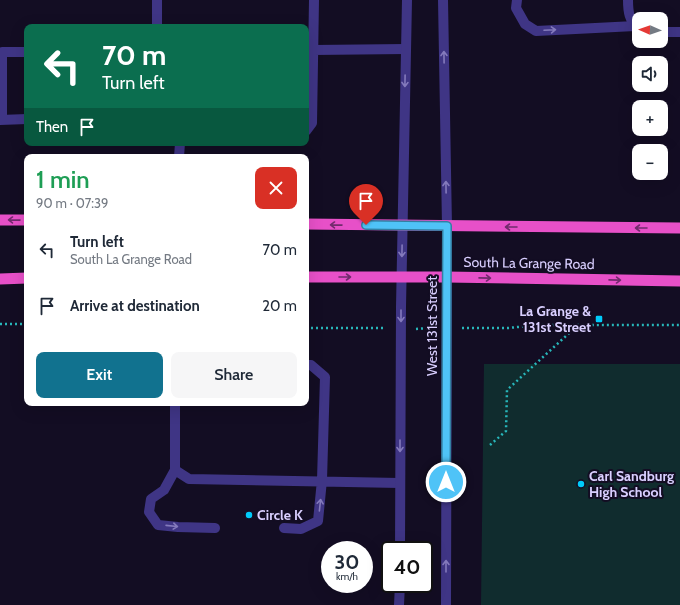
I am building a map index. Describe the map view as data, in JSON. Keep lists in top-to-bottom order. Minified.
{"streets":{"highway":["South La Grange Road"],"street":["West 131st Street"]},"crossings":[["South La Grange Road","West 131st Street"]],"places":{"transit":["La Grange & 131st Street"],"other":["Carl Sandburg High School","Circle K"]},"north":"left","page":{"map_buttons":["+","−"],"turn":["70 m","Turn left"],"then":"Then","heading":["1 min","90 m · 07:39"],"list":[{"name":"Turn left","note":"South La Grange Road","value":"70 m"},{"name":"Arrive at destination","value":"20 m"}],"buttons":["Exit","Share"],"speed":"30 km/h","limit":"40"}}
